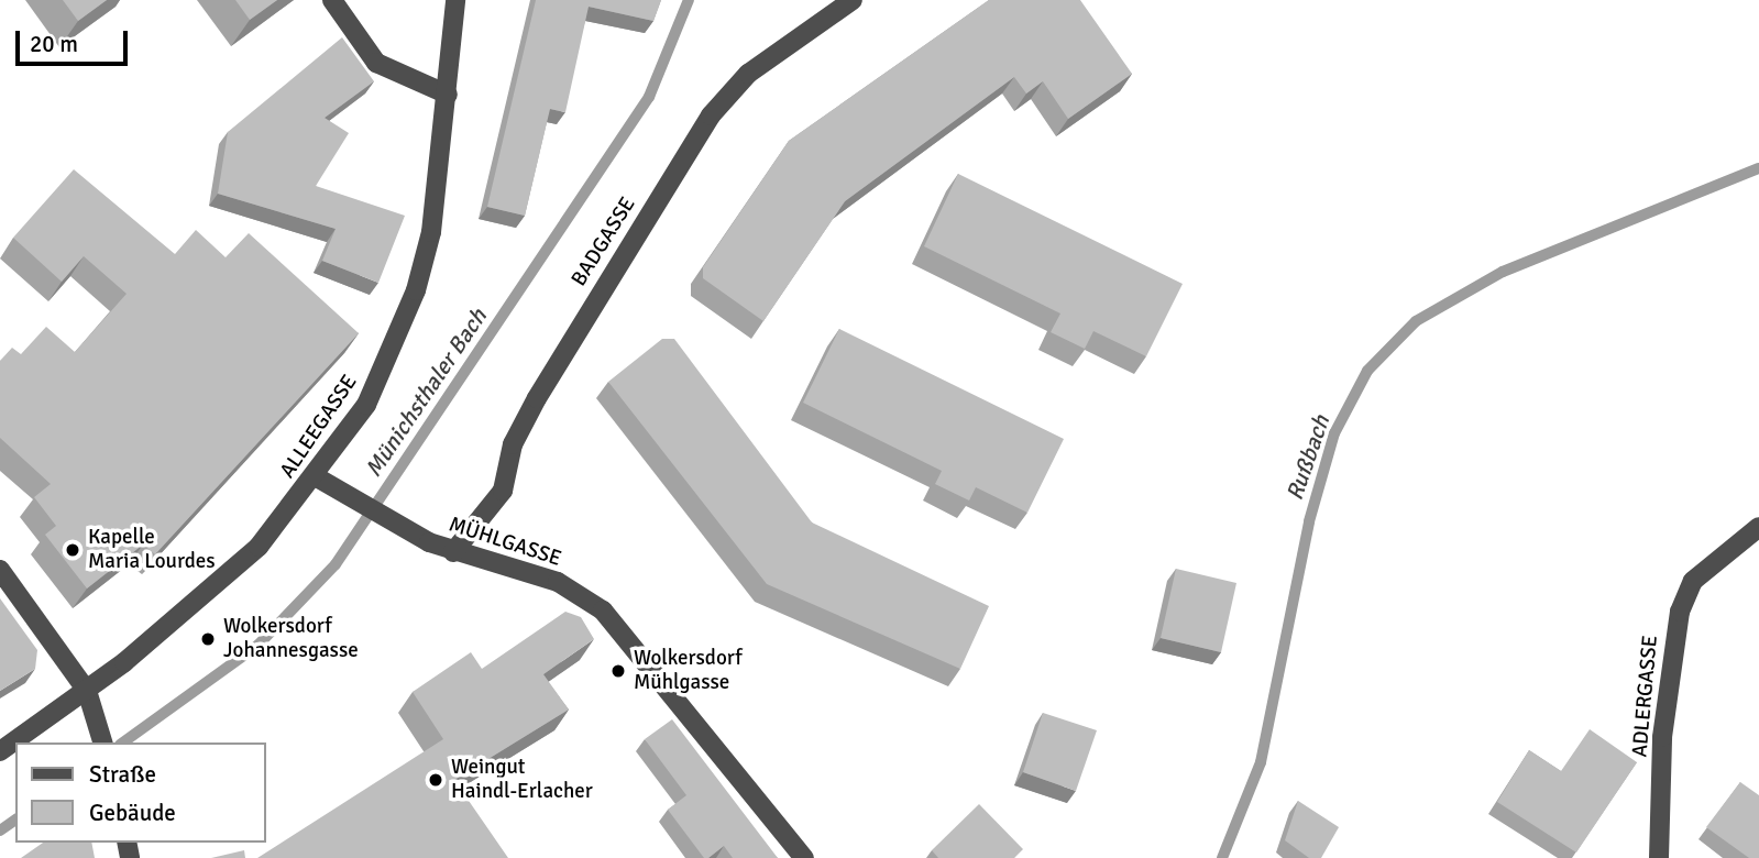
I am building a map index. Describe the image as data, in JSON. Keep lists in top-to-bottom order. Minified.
{"streets":{"street":["BADGASSE","ALLEEGASSE","MÜHLGASSE","ADLERGASSE"]},"crossings":[["BADGASSE","MÜHLGASSE"],["ALLEEGASSE","MÜHLGASSE"]],"water":["Münichsthaler Bach","Rußbach"],"places":["Kapelle Maria Lourdes","Wolkersdorf Johannesgasse","Wolkersdorf Mühlgasse","Weingut Haindl-Erlacher"],"legend":["Straße","Gebäude"],"scale_bar":"20 m"}
